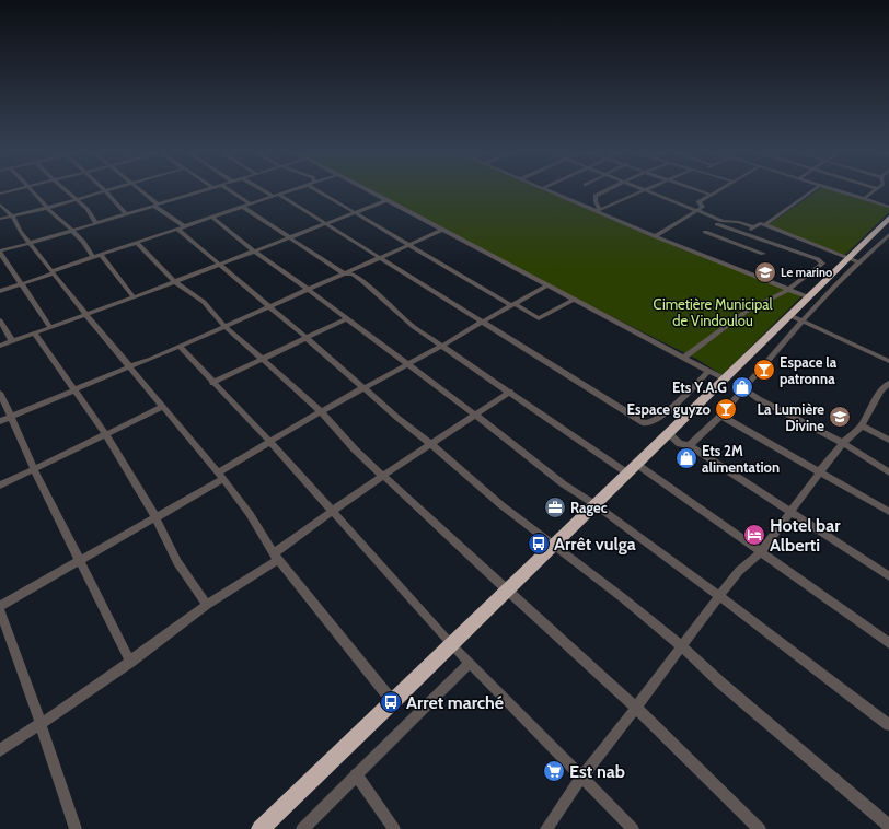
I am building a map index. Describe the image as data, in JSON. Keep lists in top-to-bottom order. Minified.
{"parks":["Cimetière Municipal de Vindoulou"],"places":{"school or university":["Le marino","La Lumière Divine"],"bar":["Espace la patronna","Espace guyzo"],"shop":["Ets Y.A.G","Ets 2M alimentation"],"office":["Ragec"],"hotel":["Hotel bar Alberti"],"bus stop":["Arrêt vulga","Arret marché"],"supermarket":["Est nab"]}}
